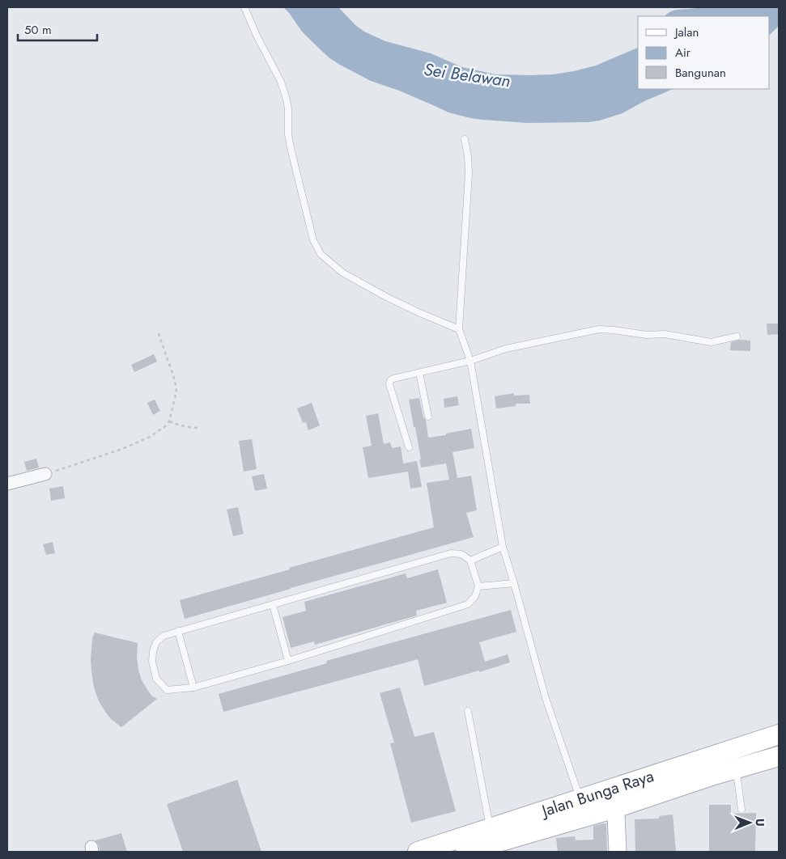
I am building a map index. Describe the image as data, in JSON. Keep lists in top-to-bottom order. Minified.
{"streets":{"main road":["Jalan Bunga Raya"]},"water":["Sei Belawan"],"legend":["Jalan","Air","Bangunan"],"scale_bar":"50 m","north":"right"}
